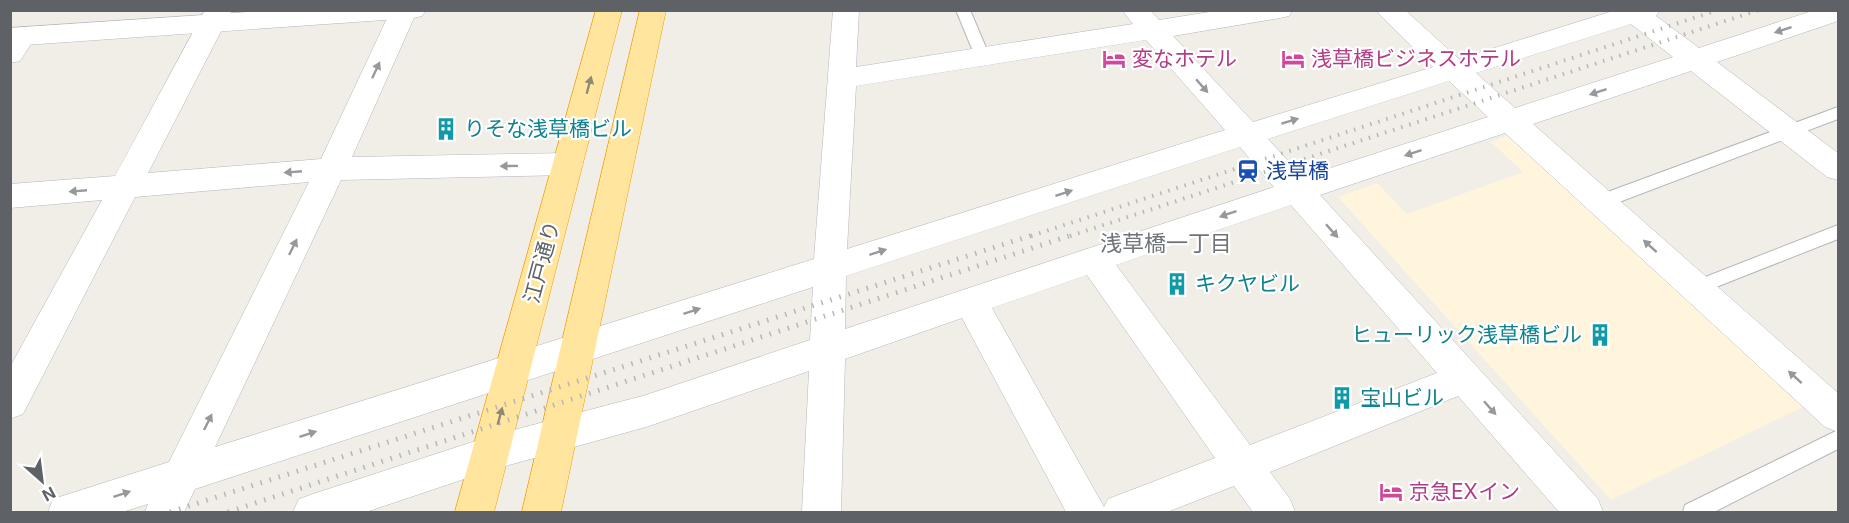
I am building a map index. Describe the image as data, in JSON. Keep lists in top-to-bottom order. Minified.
{"streets":{"highway":["江戸通り"]},"districts":["浅草橋一丁目"],"places":{"hotel":["変なホテル","浅草橋ビジネスホテル","京急EXイン"],"building":["りそな浅草橋ビル","キクヤビル","ヒューリック浅草橋ビル","宝山ビル"],"station":["浅草橋"]},"north":"bottom right"}
